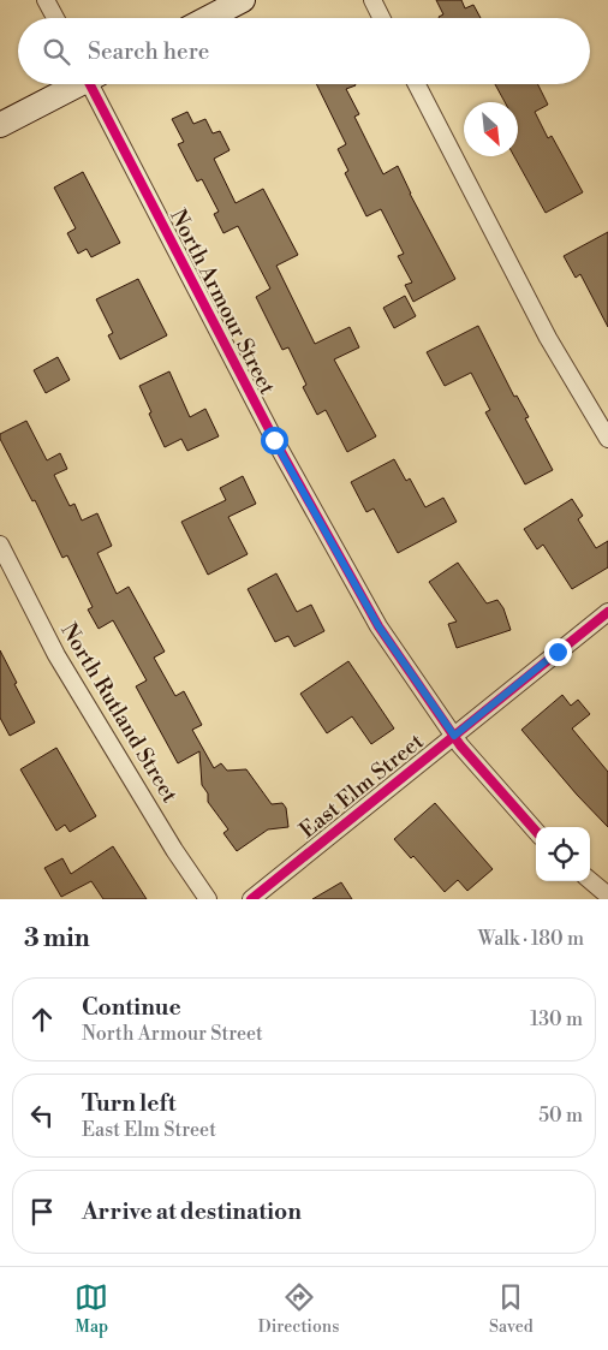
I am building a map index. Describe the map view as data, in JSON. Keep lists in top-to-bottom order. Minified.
{"streets":{"street":["North Armour Street","North Rutland Street","East Elm Street"]},"crossings":[["North Armour Street","East Elm Street"]],"north":"bottom right","page":{"search":"Search here","heading":["3 min","Walk · 180 m"],"list":[["Continue","North Armour Street","130 m"],["Turn left","East Elm Street","50 m"],"Arrive at destination"],"nav":["Map","Directions","Saved"]}}
